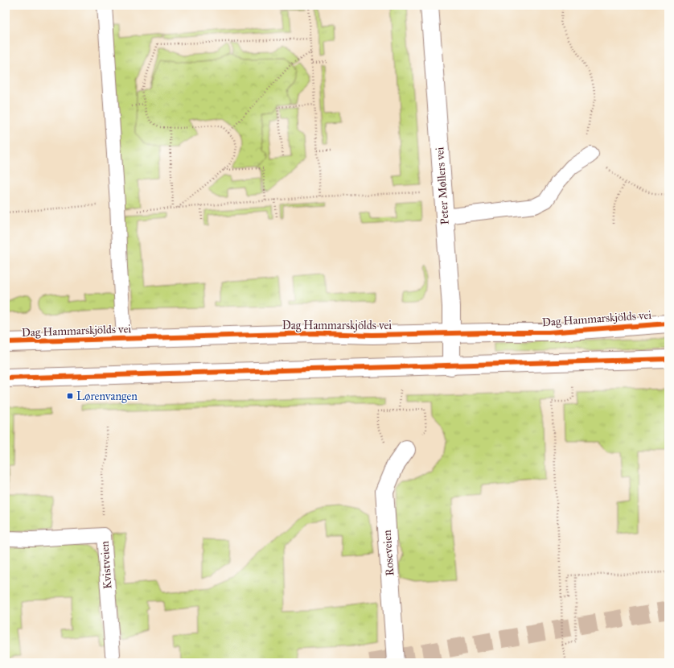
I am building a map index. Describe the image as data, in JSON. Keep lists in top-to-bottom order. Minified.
{"streets":{"main road":["Peter Møllers vei","Dag Hammarskjölds vei","Roseveien"],"lane":["Kvistveien"]},"crossings":[["Peter Møllers vei","Dag Hammarskjölds vei"]],"places":{"transit":["Lørenvangen"]}}
